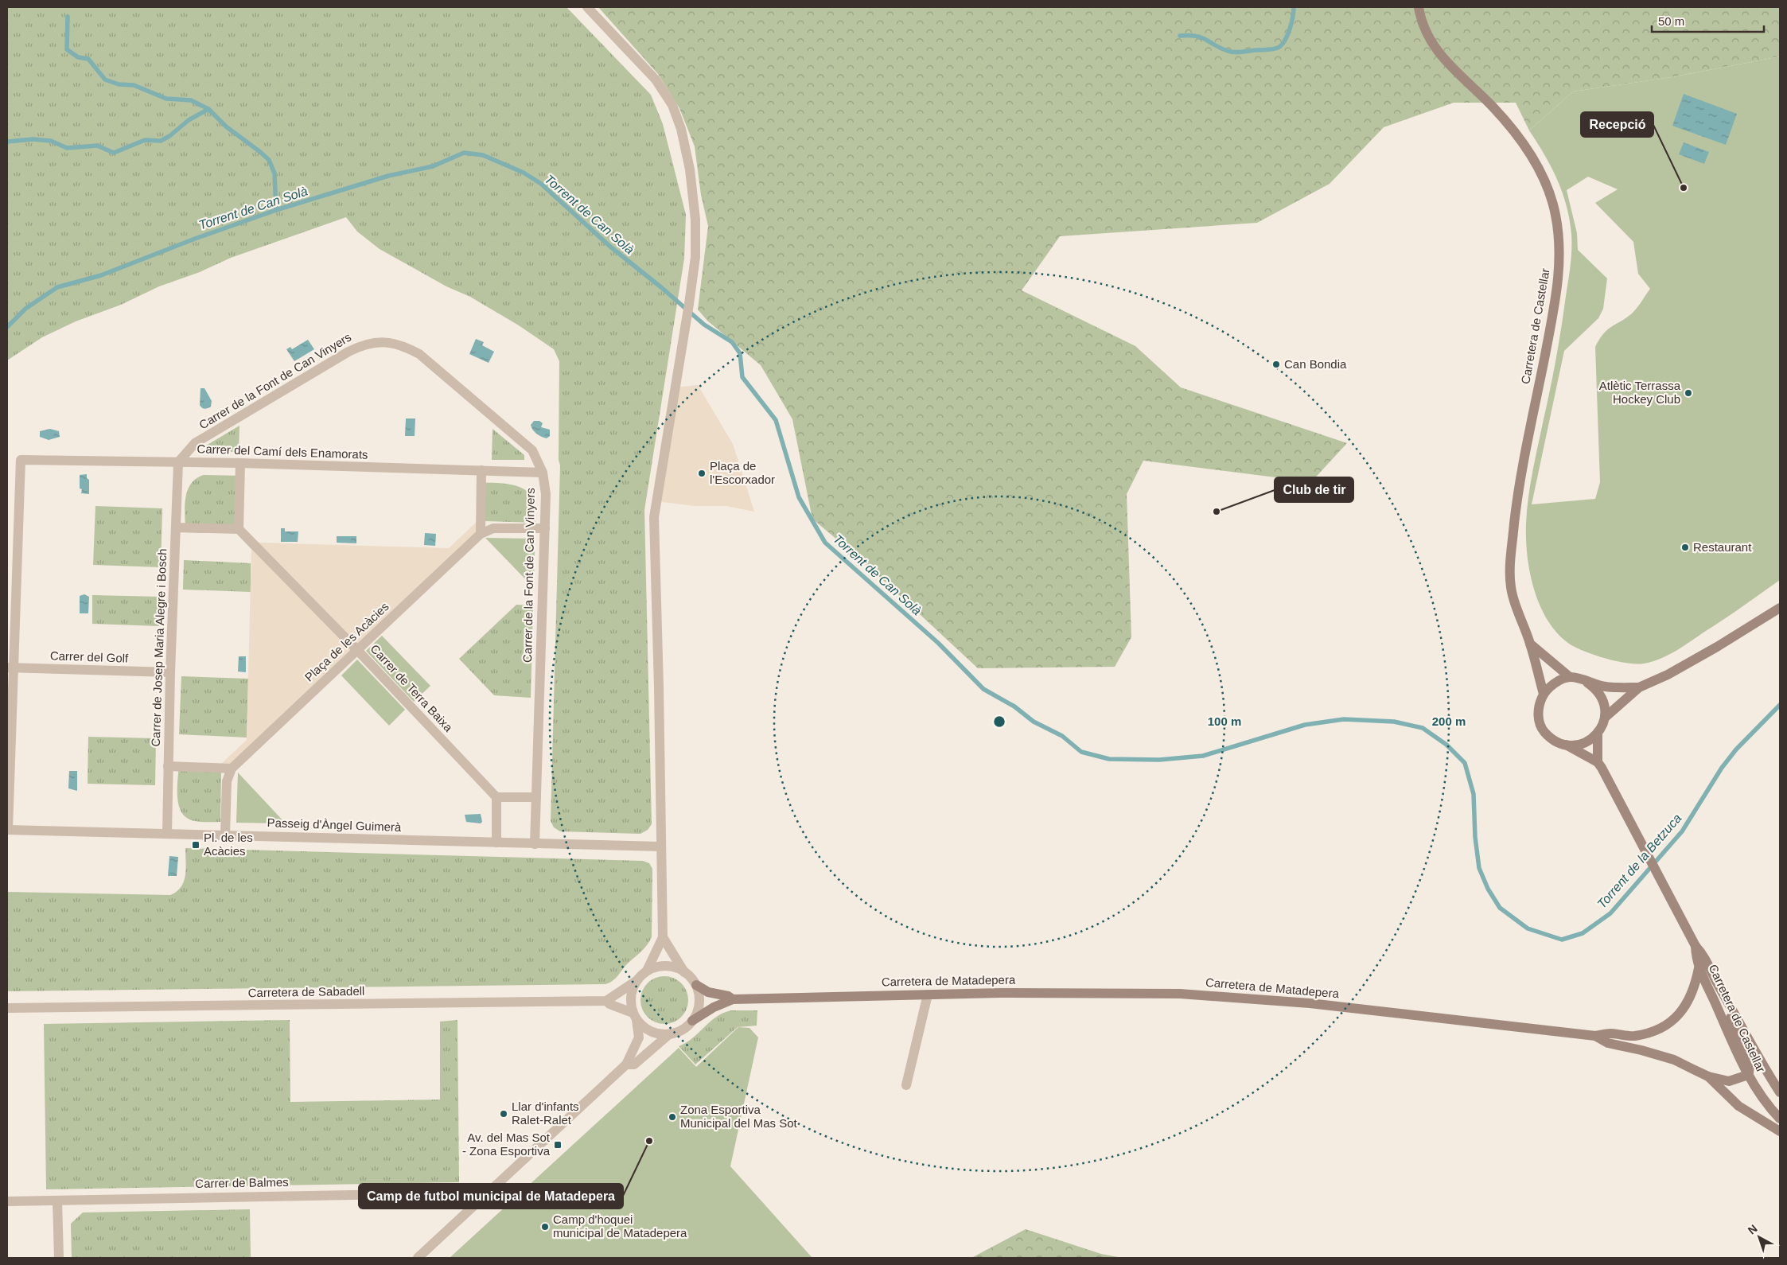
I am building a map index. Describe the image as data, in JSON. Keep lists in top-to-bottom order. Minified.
{"streets":{"street":["Carretera de Castellar","Carrer de la Font de Can Vinyers","Carrer del Camí dels Enamorats","Plaça de les Acàcies","Carrer de Josep Maria Alegre i Bosch","Carrer del Golf","Carrer de Terra Baixa","Passeig d'Àngel Guimerà","Carretera de Matadepera","Carretera de Sabadell","Carrer de Balmes"]},"crossings":[["Carrer de la Font de Can Vinyers","Carrer del Camí dels Enamorats"],["Carrer de la Font de Can Vinyers","Plaça de les Acàcies"],["Carrer de la Font de Can Vinyers","Carrer de Josep Maria Alegre i Bosch"],["Carrer de la Font de Can Vinyers","Passeig d'Àngel Guimerà"],["Carrer del Camí dels Enamorats","Carrer de Josep Maria Alegre i Bosch"],["Carrer del Camí dels Enamorats","Carrer del Golf"],["Plaça de les Acàcies","Carrer de Terra Baixa"],["Plaça de les Acàcies","Passeig d'Àngel Guimerà"],["Carrer de Josep Maria Alegre i Bosch","Carrer del Golf"],["Carrer de Josep Maria Alegre i Bosch","Passeig d'Àngel Guimerà"]],"water":["Torrent de Can Solà","Torrent de la Betzuca"],"places":{"other":["Recepció","Can Bondia","Atlètic Terrassa Hockey Club","Plaça de l'Escorxador","Club de tir","Restaurant","Llar d'infants Ralet-Ralet","Zona Esportiva Municipal del Mas Sot","Camp de futbol municipal de Matadepera","Camp d'hoquei municipal de Matadepera"],"transit":["Pl. de les Acàcies","Av. del Mas Sot - Zona Esportiva"]},"scale_bar":"50 m","north":"top left","rings":["100 m","200 m"]}
